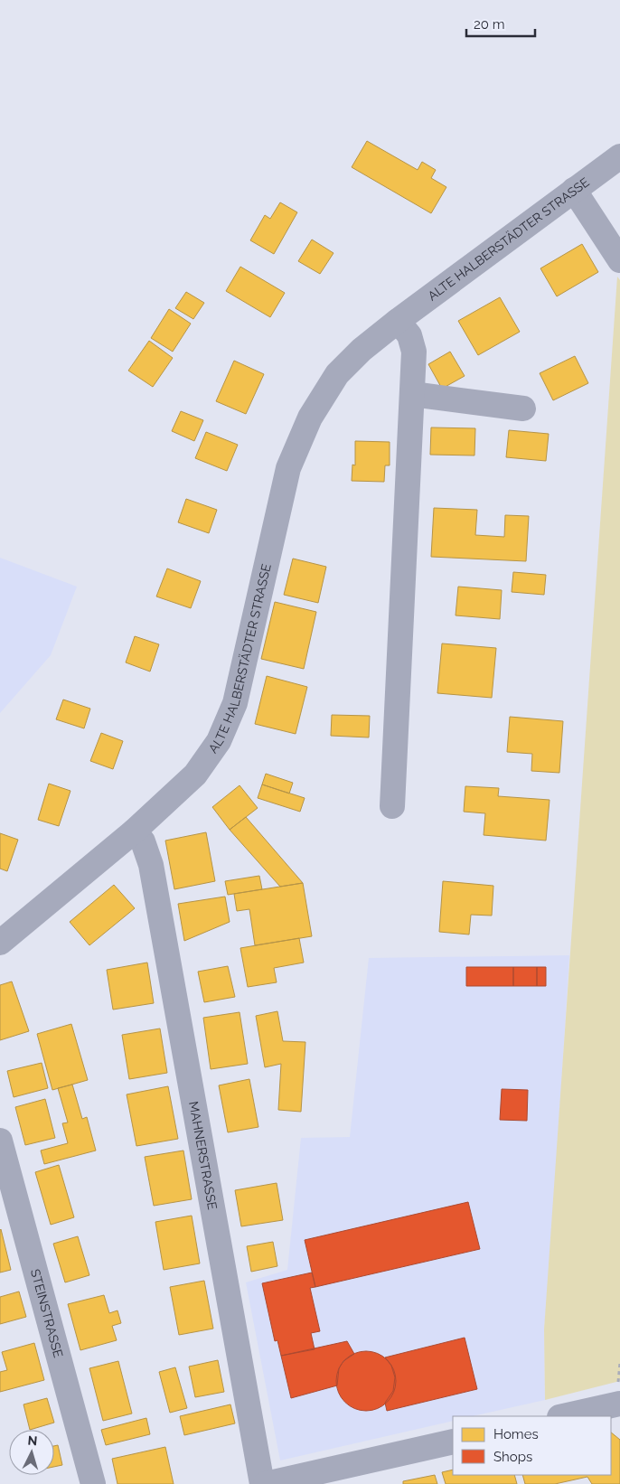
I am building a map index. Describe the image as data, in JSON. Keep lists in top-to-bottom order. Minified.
{"streets":{"street":["ALTE HALBERSTÄDTER STRASSE","MAHNERSTRASSE","STEINSTRASSE"]},"crossings":[["ALTE HALBERSTÄDTER STRASSE","MAHNERSTRASSE"]],"legend":["Homes","Shops"],"scale_bar":"20 m","north":"top"}
